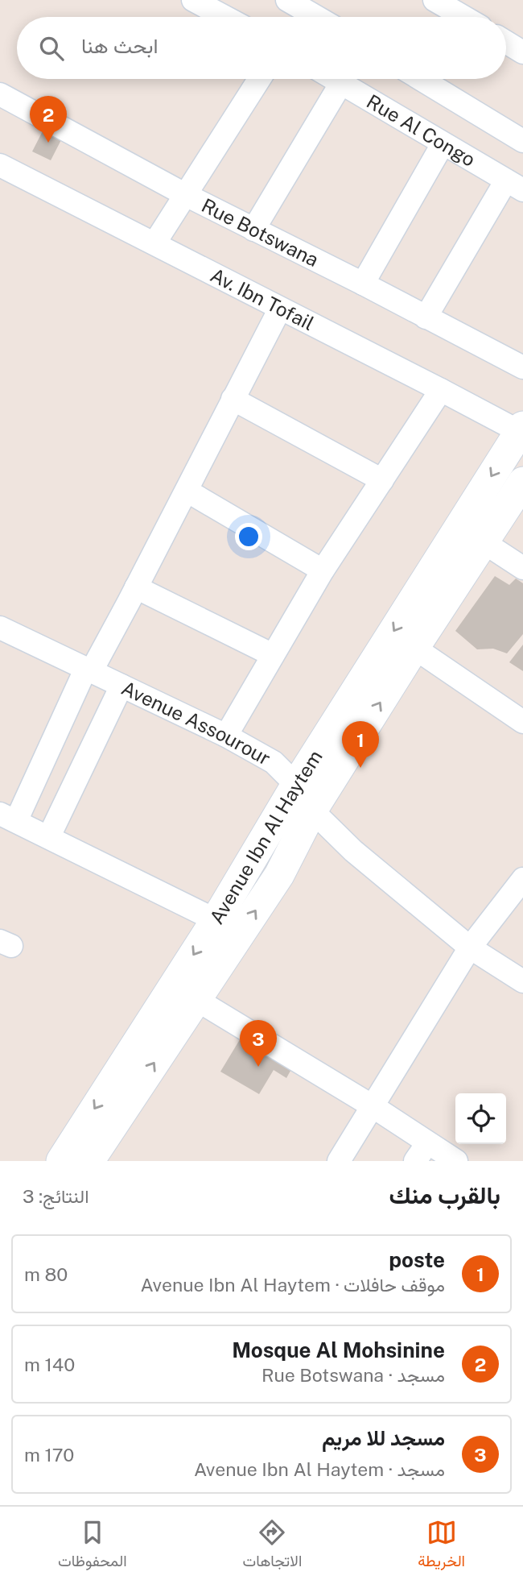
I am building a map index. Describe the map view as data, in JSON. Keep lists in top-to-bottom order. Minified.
{"streets":{"street":["Rue Al Congo","Rue Botswana","Av. Ibn Tofail","Avenue Assourour","Avenue Ibn Al Haytem"]},"crossings":[["Av. Ibn Tofail","Avenue Ibn Al Haytem"],["Avenue Assourour","Avenue Ibn Al Haytem"]],"page":{"search":"ابحث هنا","pins":["2","1","3"],"heading":["بالقرب منك","النتائج: 3"],"list":[{"mark":"1","name":"poste","note":"موقف حافلات · Avenue Ibn Al Haytem","value":"80 m"},{"mark":"2","name":"Mosque Al Mohsinine","note":"مسجد · Rue Botswana","value":"140 m"},{"mark":"3","name":"مسجد للا مريم","note":"مسجد · Avenue Ibn Al Haytem","value":"170 m"}],"nav":["الخريطة","الاتجاهات","المحفوظات"]}}
